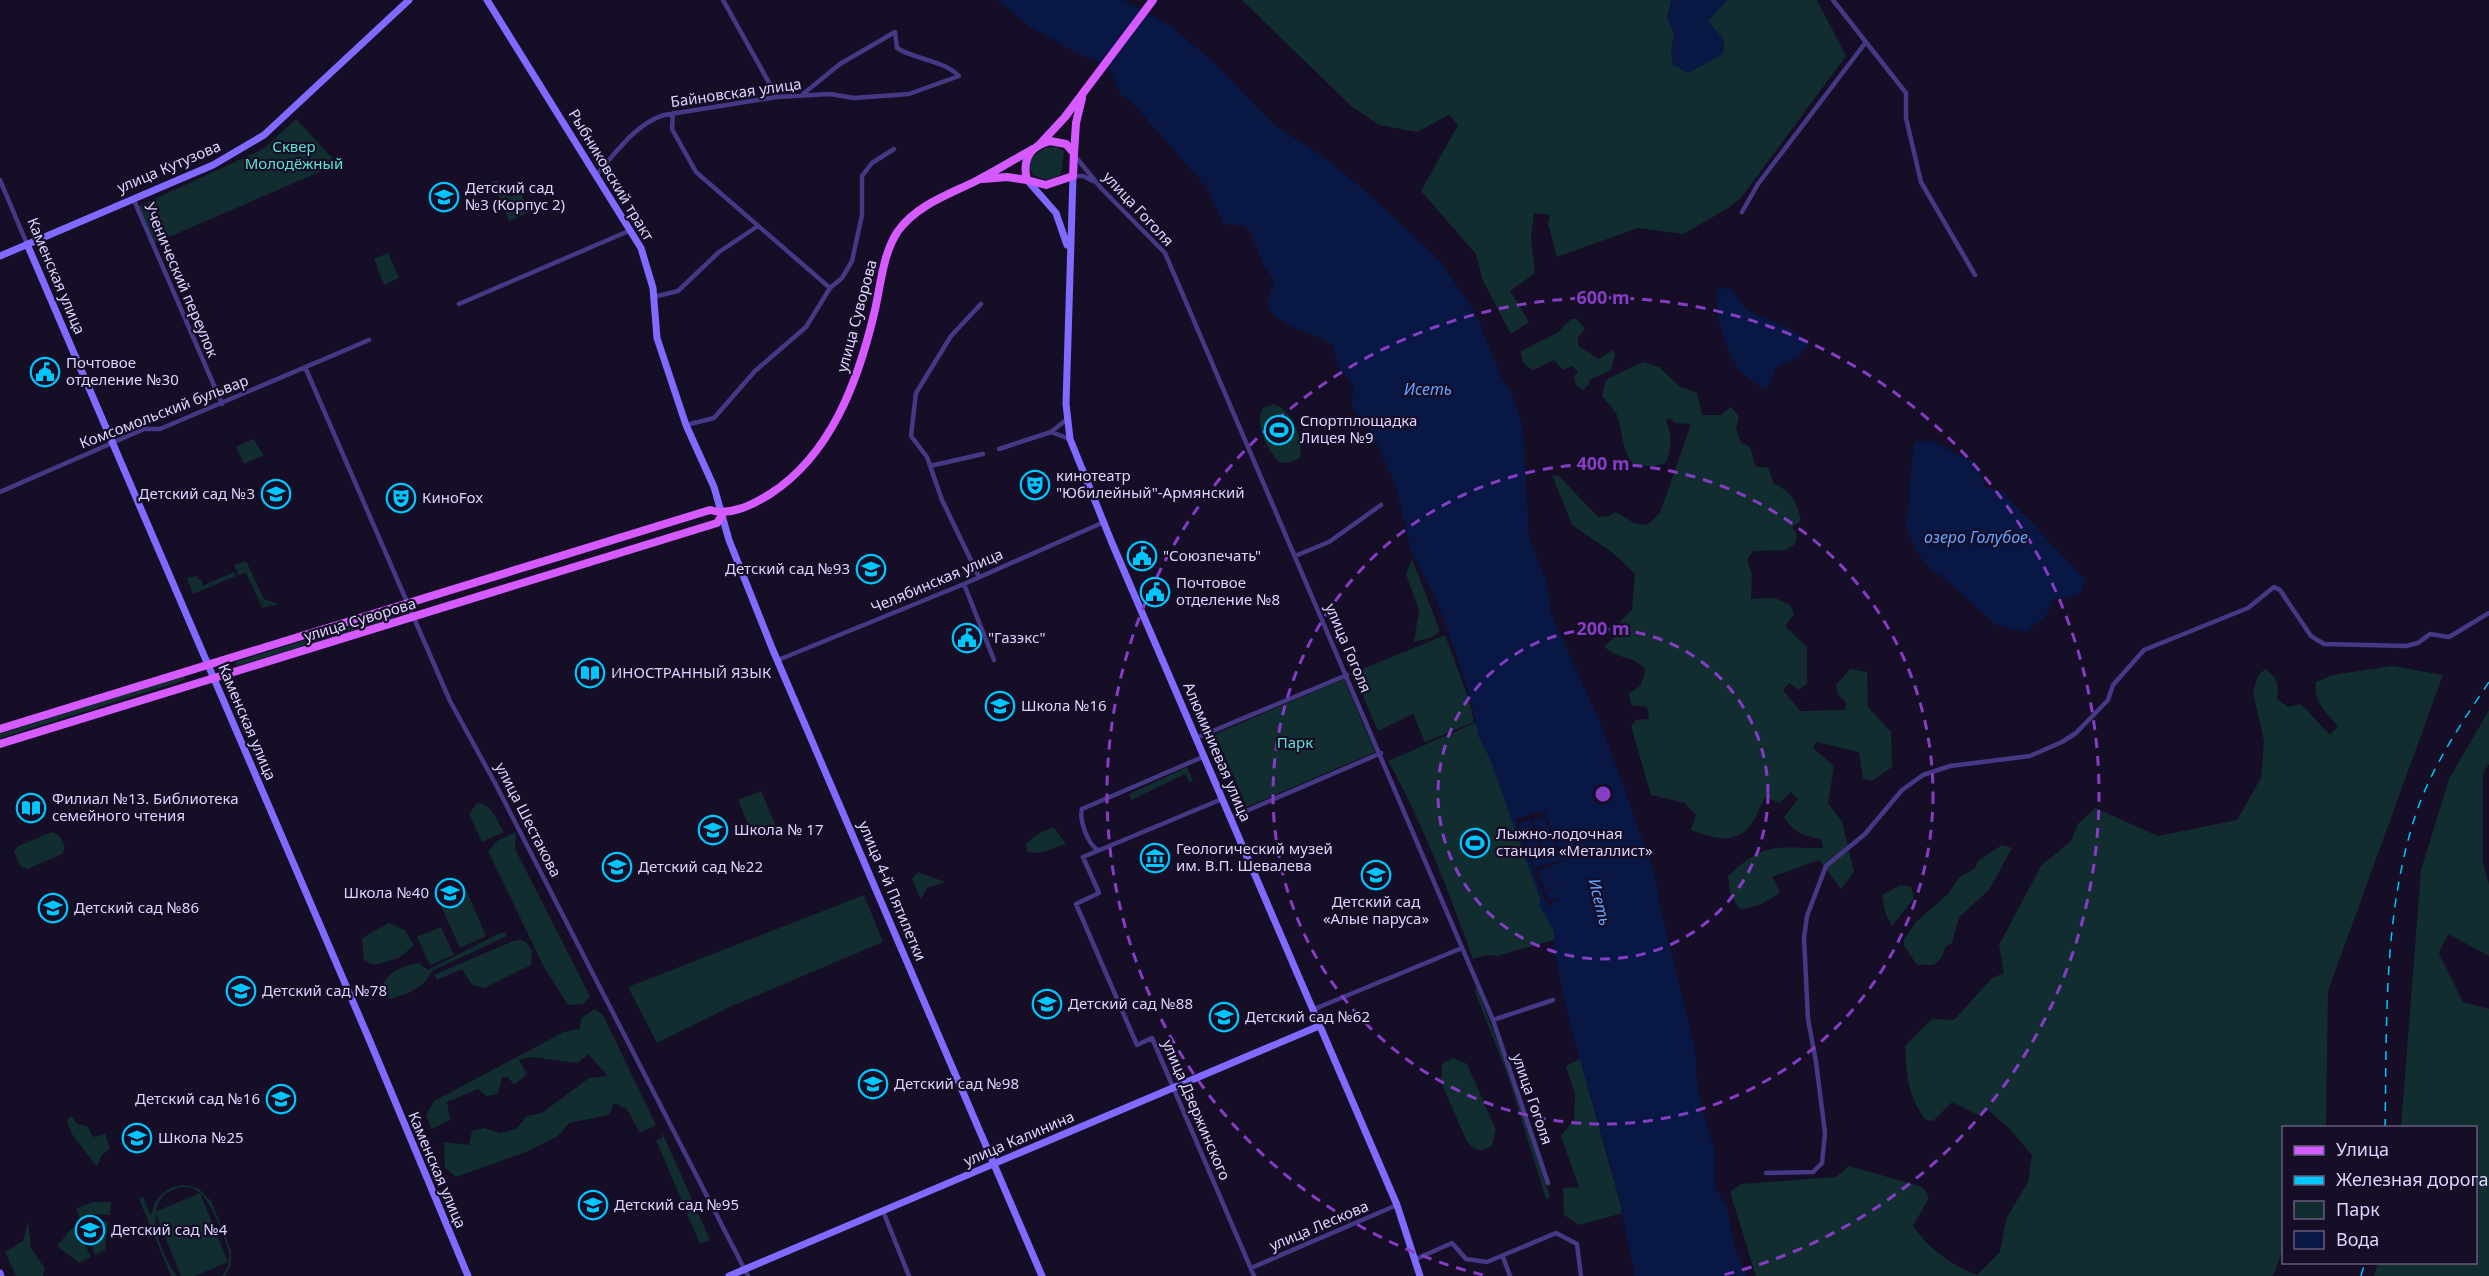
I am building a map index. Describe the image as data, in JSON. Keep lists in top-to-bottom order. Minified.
{"streets":{"main road":["улица Кутузова","Рыбниковский тракт","Каменская улица","улица Суворова","Алюминиевая улица","улица 4-й Пятилетки","улица Калинина"],"street":["Байновская улица","улица Гоголя","Ученический переулок","Комсомольский бульвар","Челябинская улица","улица Шестакова","улица Дзержинского","улица Лескова"]},"crossings":[["Байновская улица","Рыбниковский тракт"],["улица Кутузова","Каменская улица"],["улица Кутузова","Ученический переулок"],["Рыбниковский тракт","улица Суворова"],["Рыбниковский тракт","улица 4-й Пятилетки"],["улица Гоголя","улица Суворова"],["Каменская улица","улица Суворова"],["Каменская улица","Комсомольский бульвар"],["Ученический переулок","Комсомольский бульвар"],["улица Суворова","улица Шестакова"],["улица Суворова","улица 4-й Пятилетки"],["Комсомольский бульвар","улица Шестакова"],["Челябинская улица","Алюминиевая улица"],["Челябинская улица","улица 4-й Пятилетки"],["Алюминиевая улица","улица Калинина"],["Алюминиевая улица","улица Лескова"],["улица Шестакова","улица Калинина"],["улица 4-й Пятилетки","улица Калинина"],["улица Дзержинского","улица Калинина"],["улица Дзержинского","улица Лескова"]],"water":["Исеть","озеро Голубое"],"parks":["Сквер Молодёжный","Парк"],"places":{"school or university":["Детский сад №3 (Корпус 2)","Детский сад №3","Детский сад №93","Школа №16","Школа № 17","Детский сад №22","Детский сад «Алые паруса»","Школа №40","Детский сад №86","Детский сад №78","Детский сад №88","Детский сад №62","Детский сад №98","Детский сад №16","Школа №25","Детский сад №95","Детский сад №4"],"public building":["Почтовое отделение №30","\"Союзпечать\"","Почтовое отделение №8","\"Газэкс\""],"sports":["Спортплощадка Лицея №9","Лыжно-лодочная станция «Металлист»"],"theatre":["кинотеатр \"Юбилейный\"-Армянский","КиноFox"],"library":["ИНОСТРАННЫЙ ЯЗЫК","Филиал №13. Библиотека семейного чтения"],"museum":["Геологический музей им. В.П. Шевалева"]},"legend":["Улица","Железная дорога","Парк","Вода"],"rings":["600 m","400 m","200 m"]}
